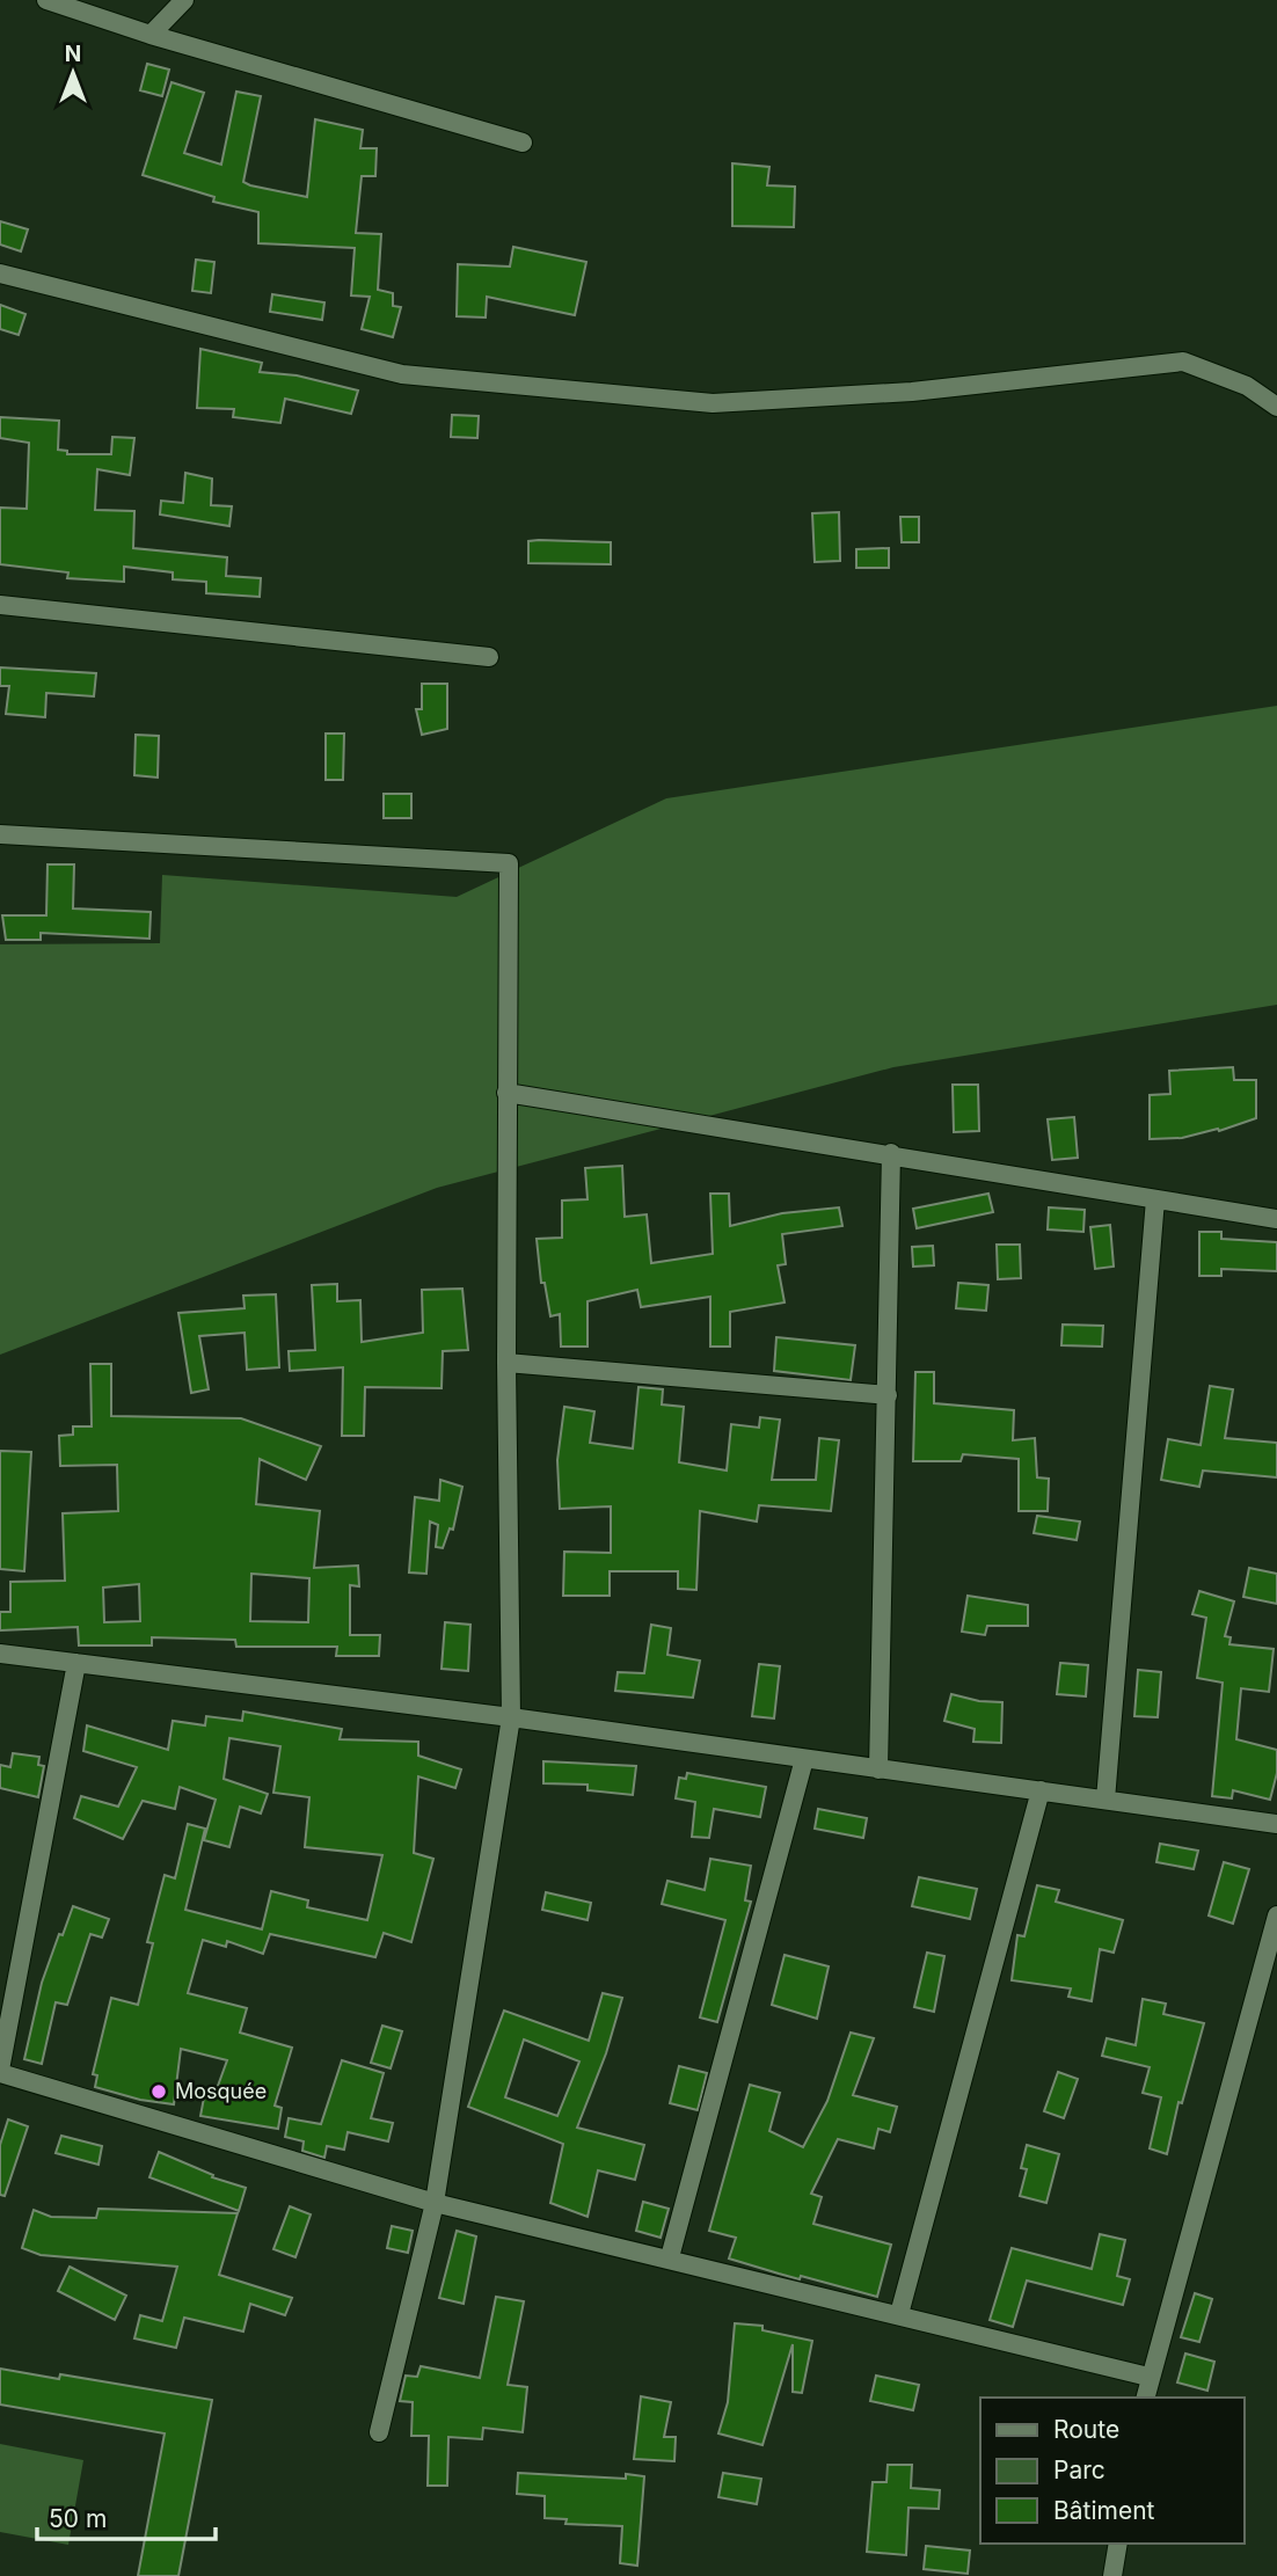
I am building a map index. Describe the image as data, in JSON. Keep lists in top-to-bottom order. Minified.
{"places":["Mosquée"],"legend":["Route","Parc","Bâtiment"],"scale_bar":"50 m","north":"top"}
